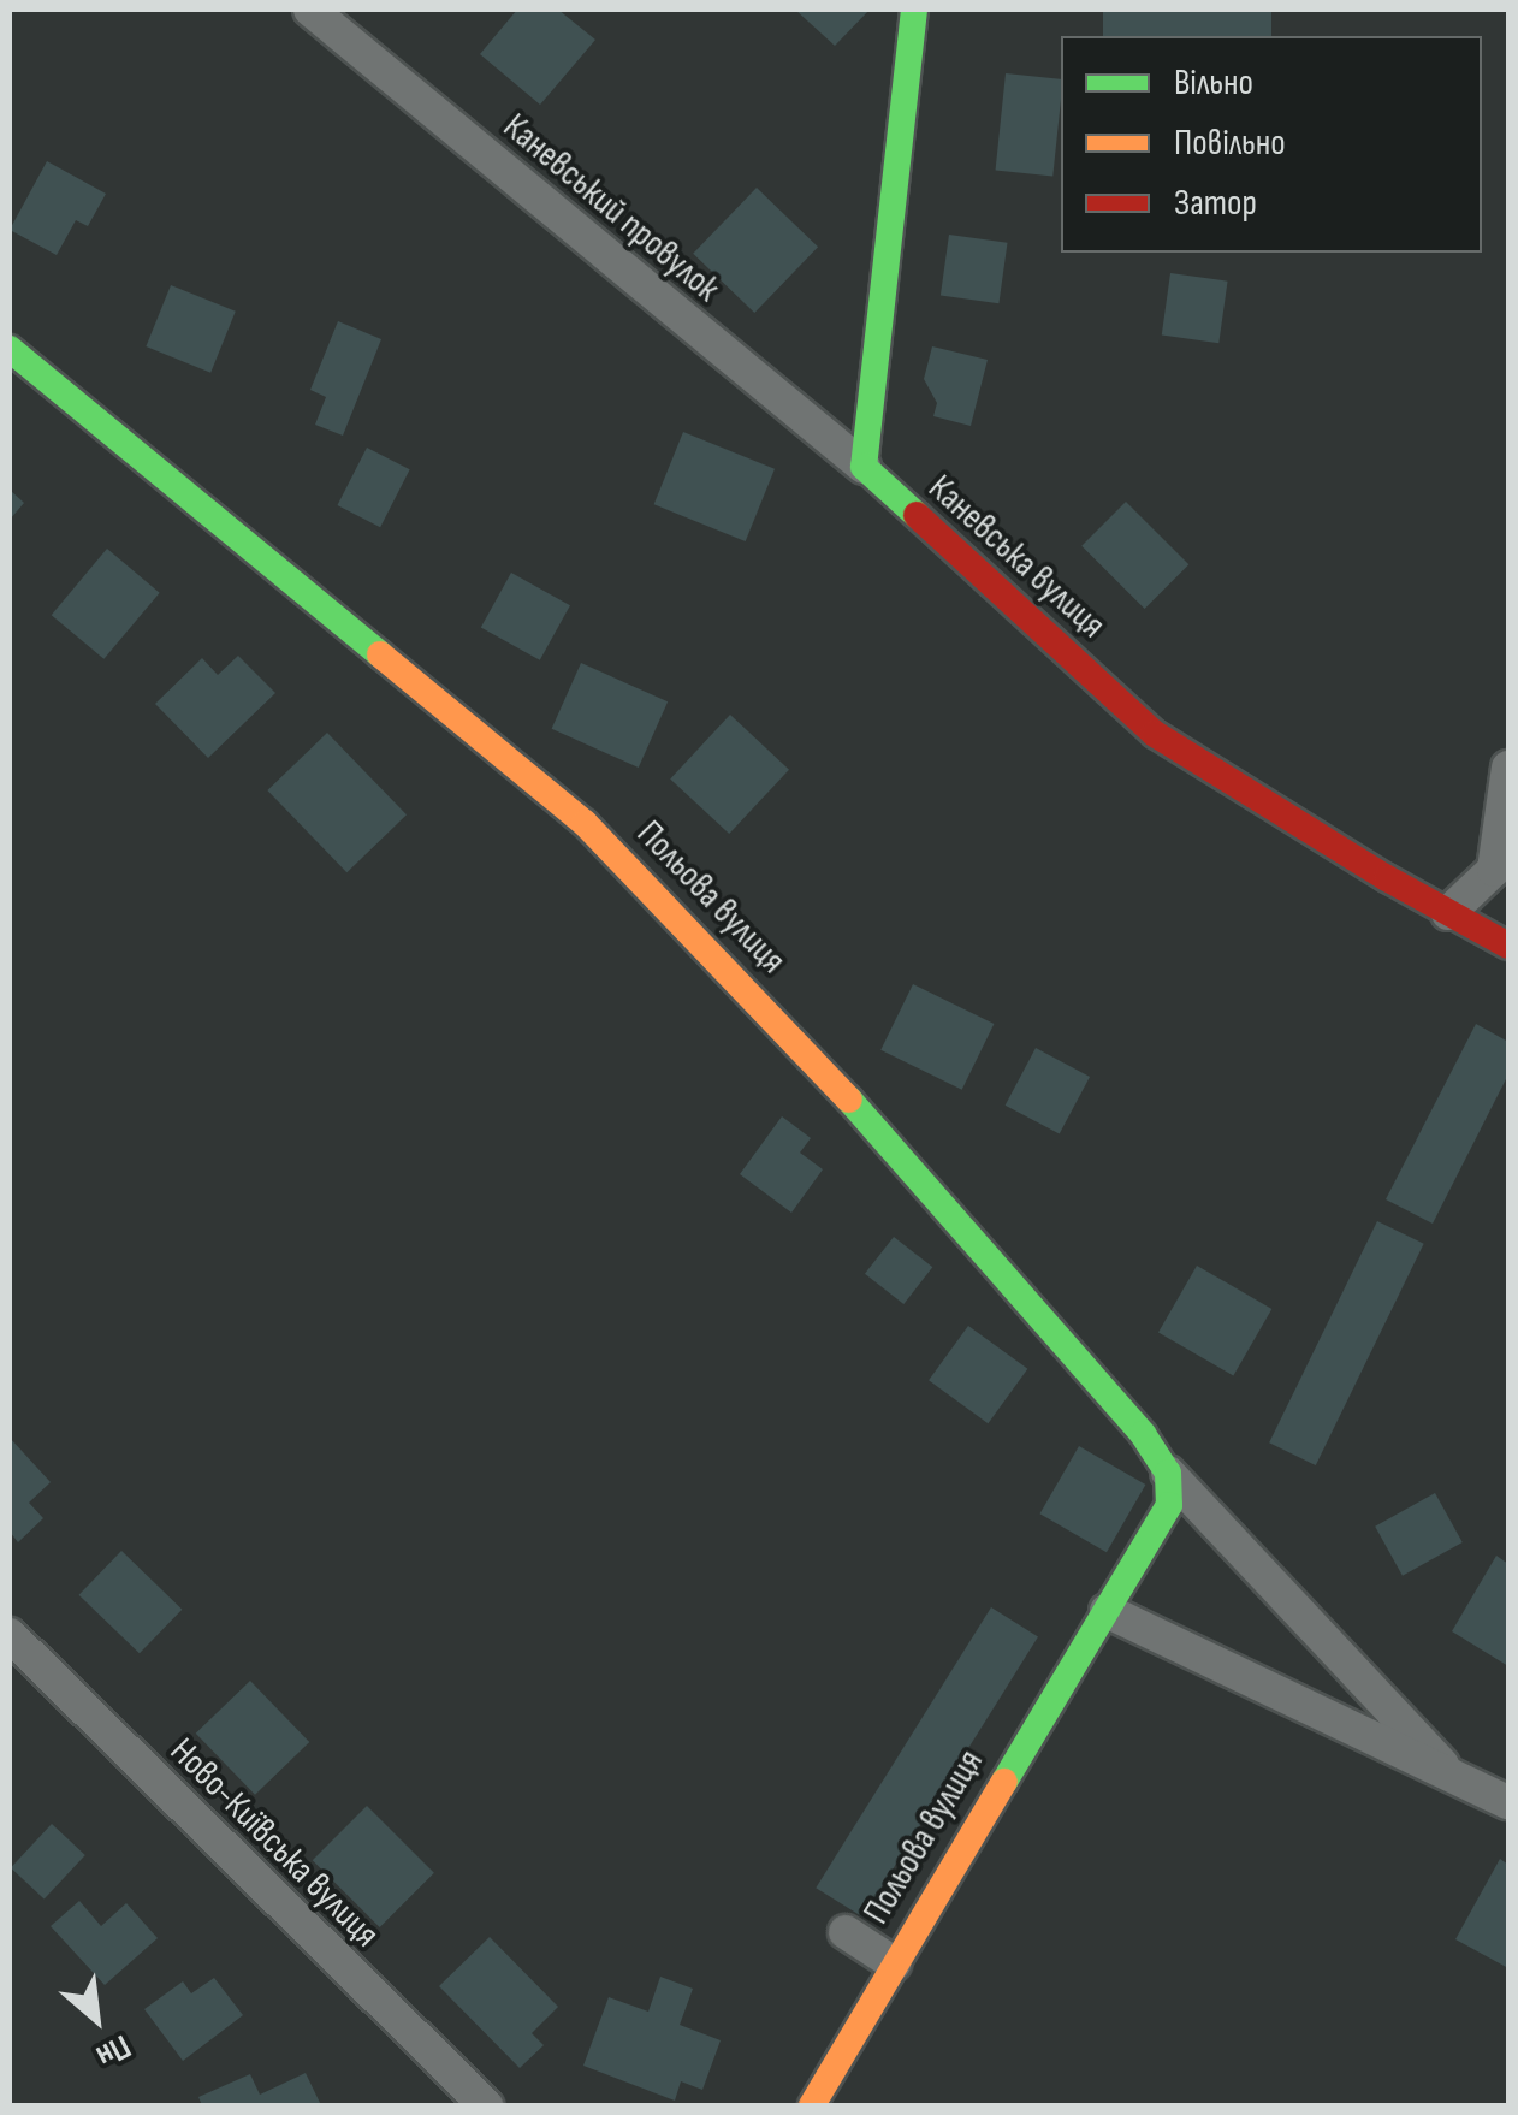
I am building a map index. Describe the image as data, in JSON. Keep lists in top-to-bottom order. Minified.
{"streets":{"street":["Каневський провулок","Каневська вулиця","Польова вулиця","Ново-Київська вулиця"]},"crossings":[["Каневський провулок","Каневська вулиця"]],"legend":["Вільно","Повільно","Затор"],"north":"bottom right"}
